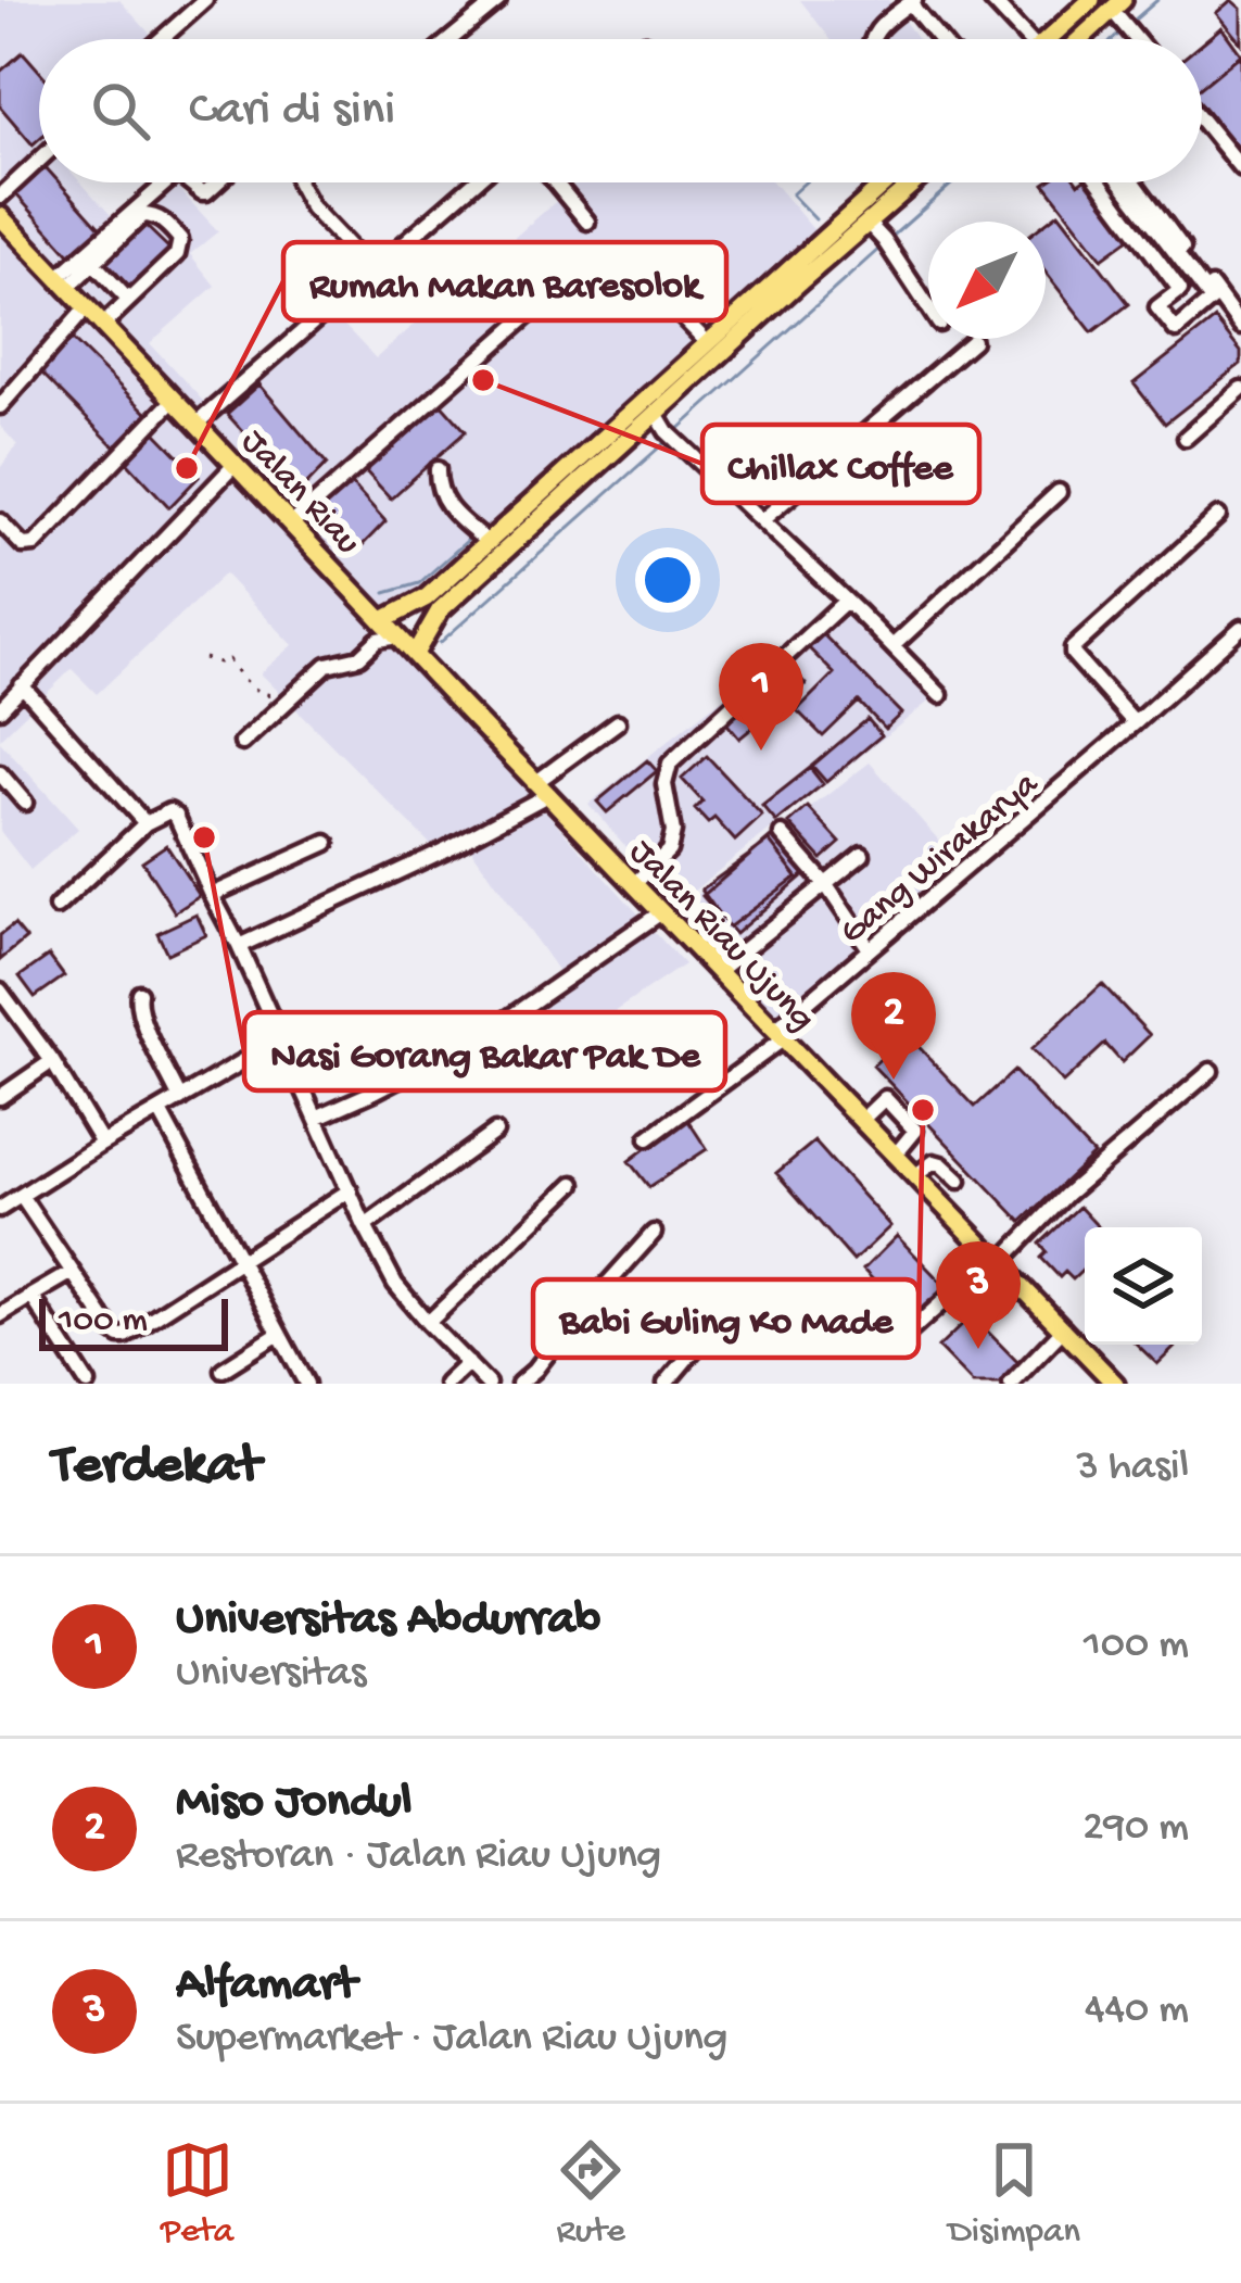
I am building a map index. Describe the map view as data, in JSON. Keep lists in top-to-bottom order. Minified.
{"streets":{"main road":["Jalan Riau","Jalan Riau Ujung"],"street":["Gang Wirakarya"]},"crossings":[["Jalan Riau","Jalan Riau Ujung"],["Gang Wirakarya","Jalan Riau Ujung"]],"places":["Chillax Coffee","Rumah Makan Baresolok","Nasi Gorang Bakar Pak De","Babi Guling Ko Made"],"scale_bar":"100 m","north":"bottom left","page":{"search":"Cari di sini","pins":["1","2","3"],"scale":"100 m","heading":["Terdekat","3 hasil"],"list":[{"mark":"1","name":"Universitas Abdurrab","note":"Universitas","value":"100 m"},{"mark":"2","name":"Miso Jondul","note":"Restoran · Jalan Riau Ujung","value":"290 m"},{"mark":"3","name":"Alfamart","note":"Supermarket · Jalan Riau Ujung","value":"440 m"}],"nav":["Peta","Rute","Disimpan"]}}
